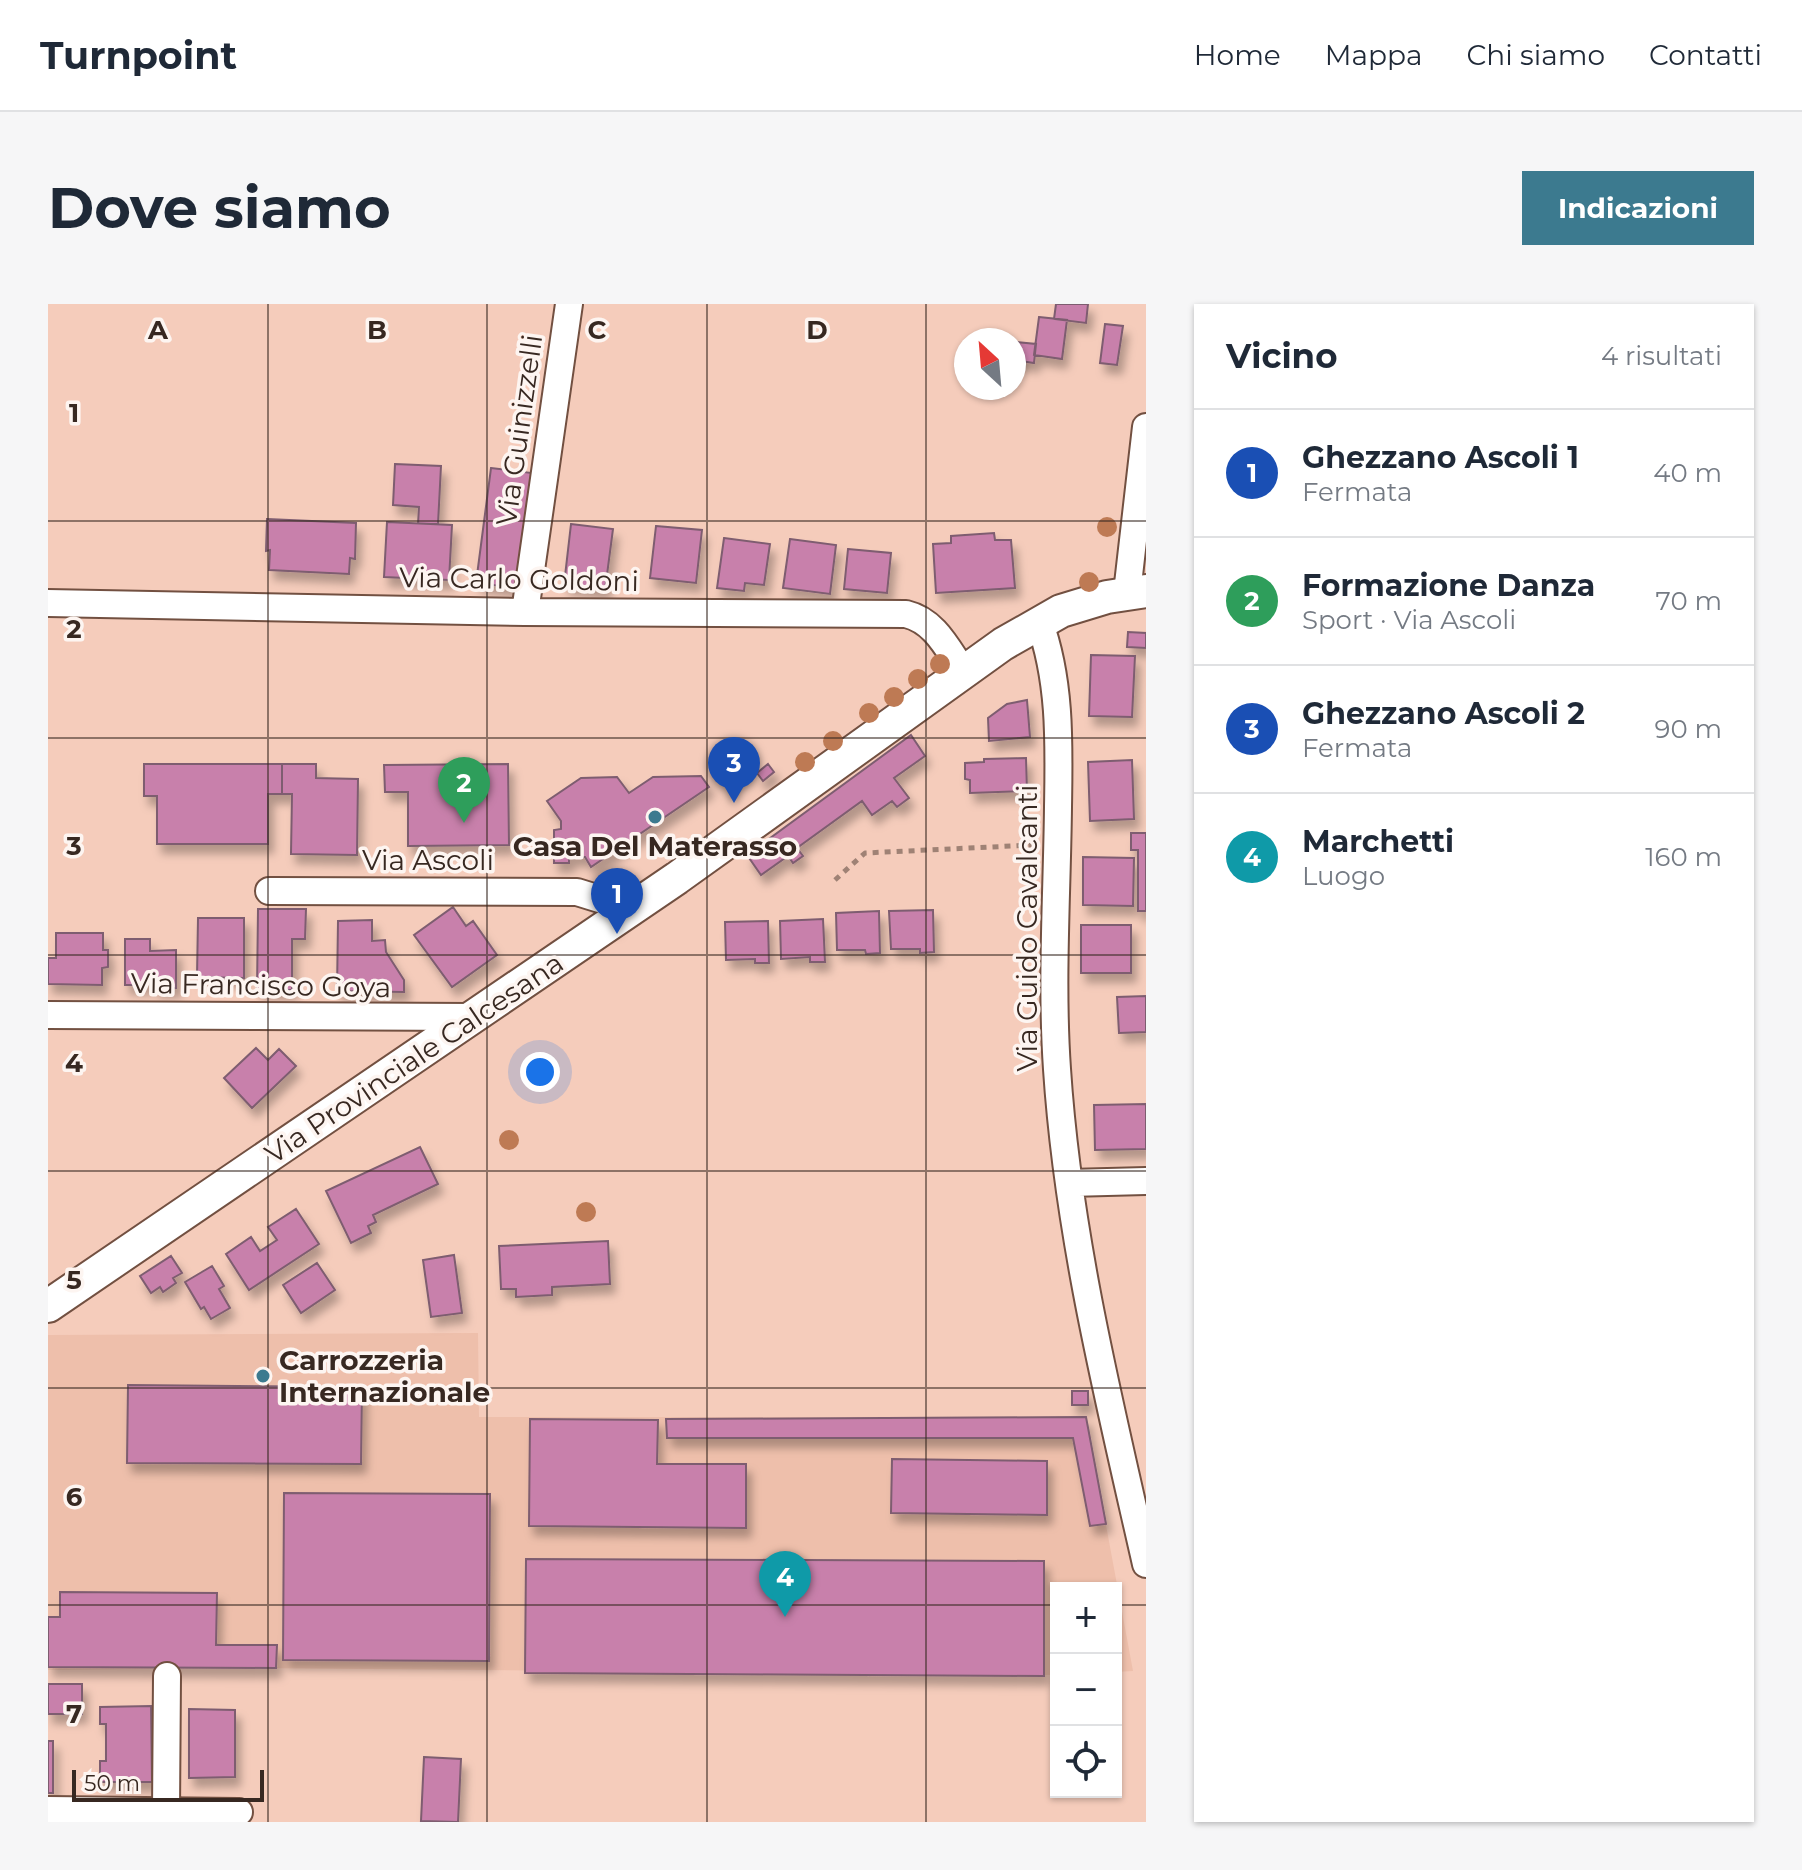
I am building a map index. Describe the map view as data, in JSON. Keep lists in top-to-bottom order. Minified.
{"streets":{"main road":["Via Provinciale Calcesana"],"street":["Via Guinizzelli","Via Carlo Goldoni","Via Ascoli","Via Guido Cavalcanti","Via Francisco Goya"]},"crossings":[["Via Guinizzelli","Via Carlo Goldoni"],["Via Carlo Goldoni","Via Provinciale Calcesana"],["Via Ascoli","Via Provinciale Calcesana"],["Via Guido Cavalcanti","Via Provinciale Calcesana"],["Via Francisco Goya","Via Provinciale Calcesana"]],"places":["Casa Del Materasso","Carrozzeria Internazionale"],"scale_bar":"50 m","north":"top left","page":{"header":"Turnpoint","nav":["Home","Mappa","Chi siamo","Contatti"],"buttons":"Indicazioni","title":"Dove siamo","heading":["Vicino","4 risultati"],"list":[{"mark":"1","name":"Ghezzano Ascoli 1","note":"Fermata","value":"40 m"},{"mark":"2","name":"Formazione Danza","note":"Sport · Via Ascoli","value":"70 m"},{"mark":"3","name":"Ghezzano Ascoli 2","note":"Fermata","value":"90 m"},{"mark":"4","name":"Marchetti","note":"Luogo","value":"160 m"}],"pins":["3","2","1","4"],"map_buttons":["+","−"],"scale":"50 m"},"grid":{"columns":["A","B","C","D"],"rows":["1","2","3","4","5","6","7"]}}
